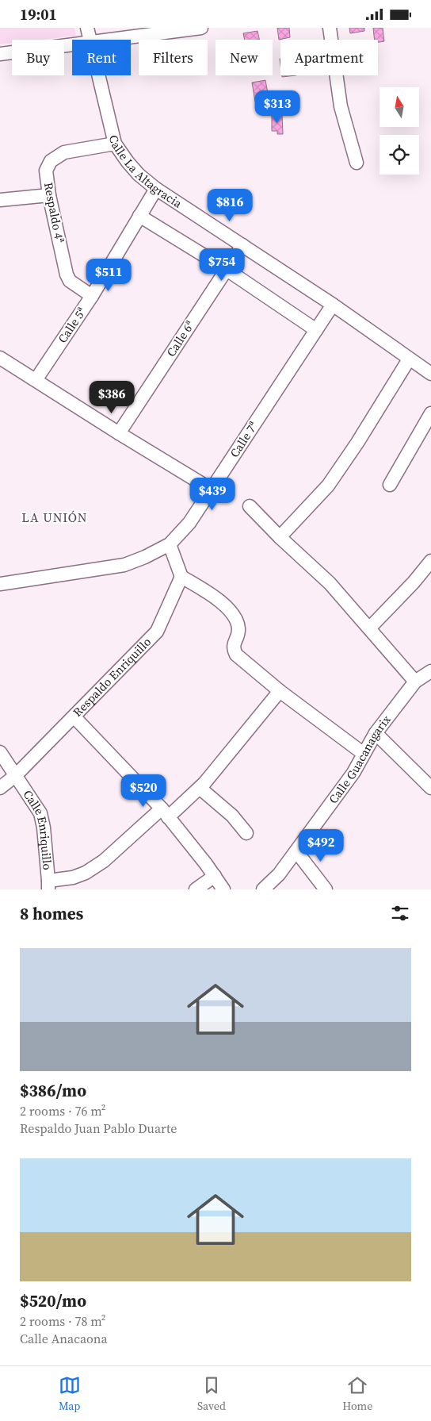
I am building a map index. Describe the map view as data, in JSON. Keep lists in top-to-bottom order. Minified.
{"streets":{"street":["Calle La Altagracia","Respaldo 4ª","Calle 5ª","Calle 6ª","Calle 7ª","Respaldo Enriquillo","Calle Guacanagarix","Calle Enriquillo"]},"crossings":[["Calle La Altagracia","Respaldo 4ª"],["Calle La Altagracia","Calle 5ª"],["Calle La Altagracia","Calle 6ª"],["Calle La Altagracia","Calle 7ª"],["Respaldo 4ª","Calle 5ª"],["Respaldo Enriquillo","Calle Enriquillo"]],"districts":["LA UNIÓN"],"north":"top","page":{"status":"19:01","chip":["Buy","Rent","Filters","New","Apartment"],"price":["$313","$816","$754","$511","$386","$439","$520","$492"],"heading":"8 homes","list":[{"name":"$386/mo","note":"2 rooms · 76 m² · Respaldo Juan Pablo Duarte"},{"name":"$520/mo","note":"2 rooms · 78 m² · Calle Anacaona"}],"tabs":["Map","Saved","Home"]}}
